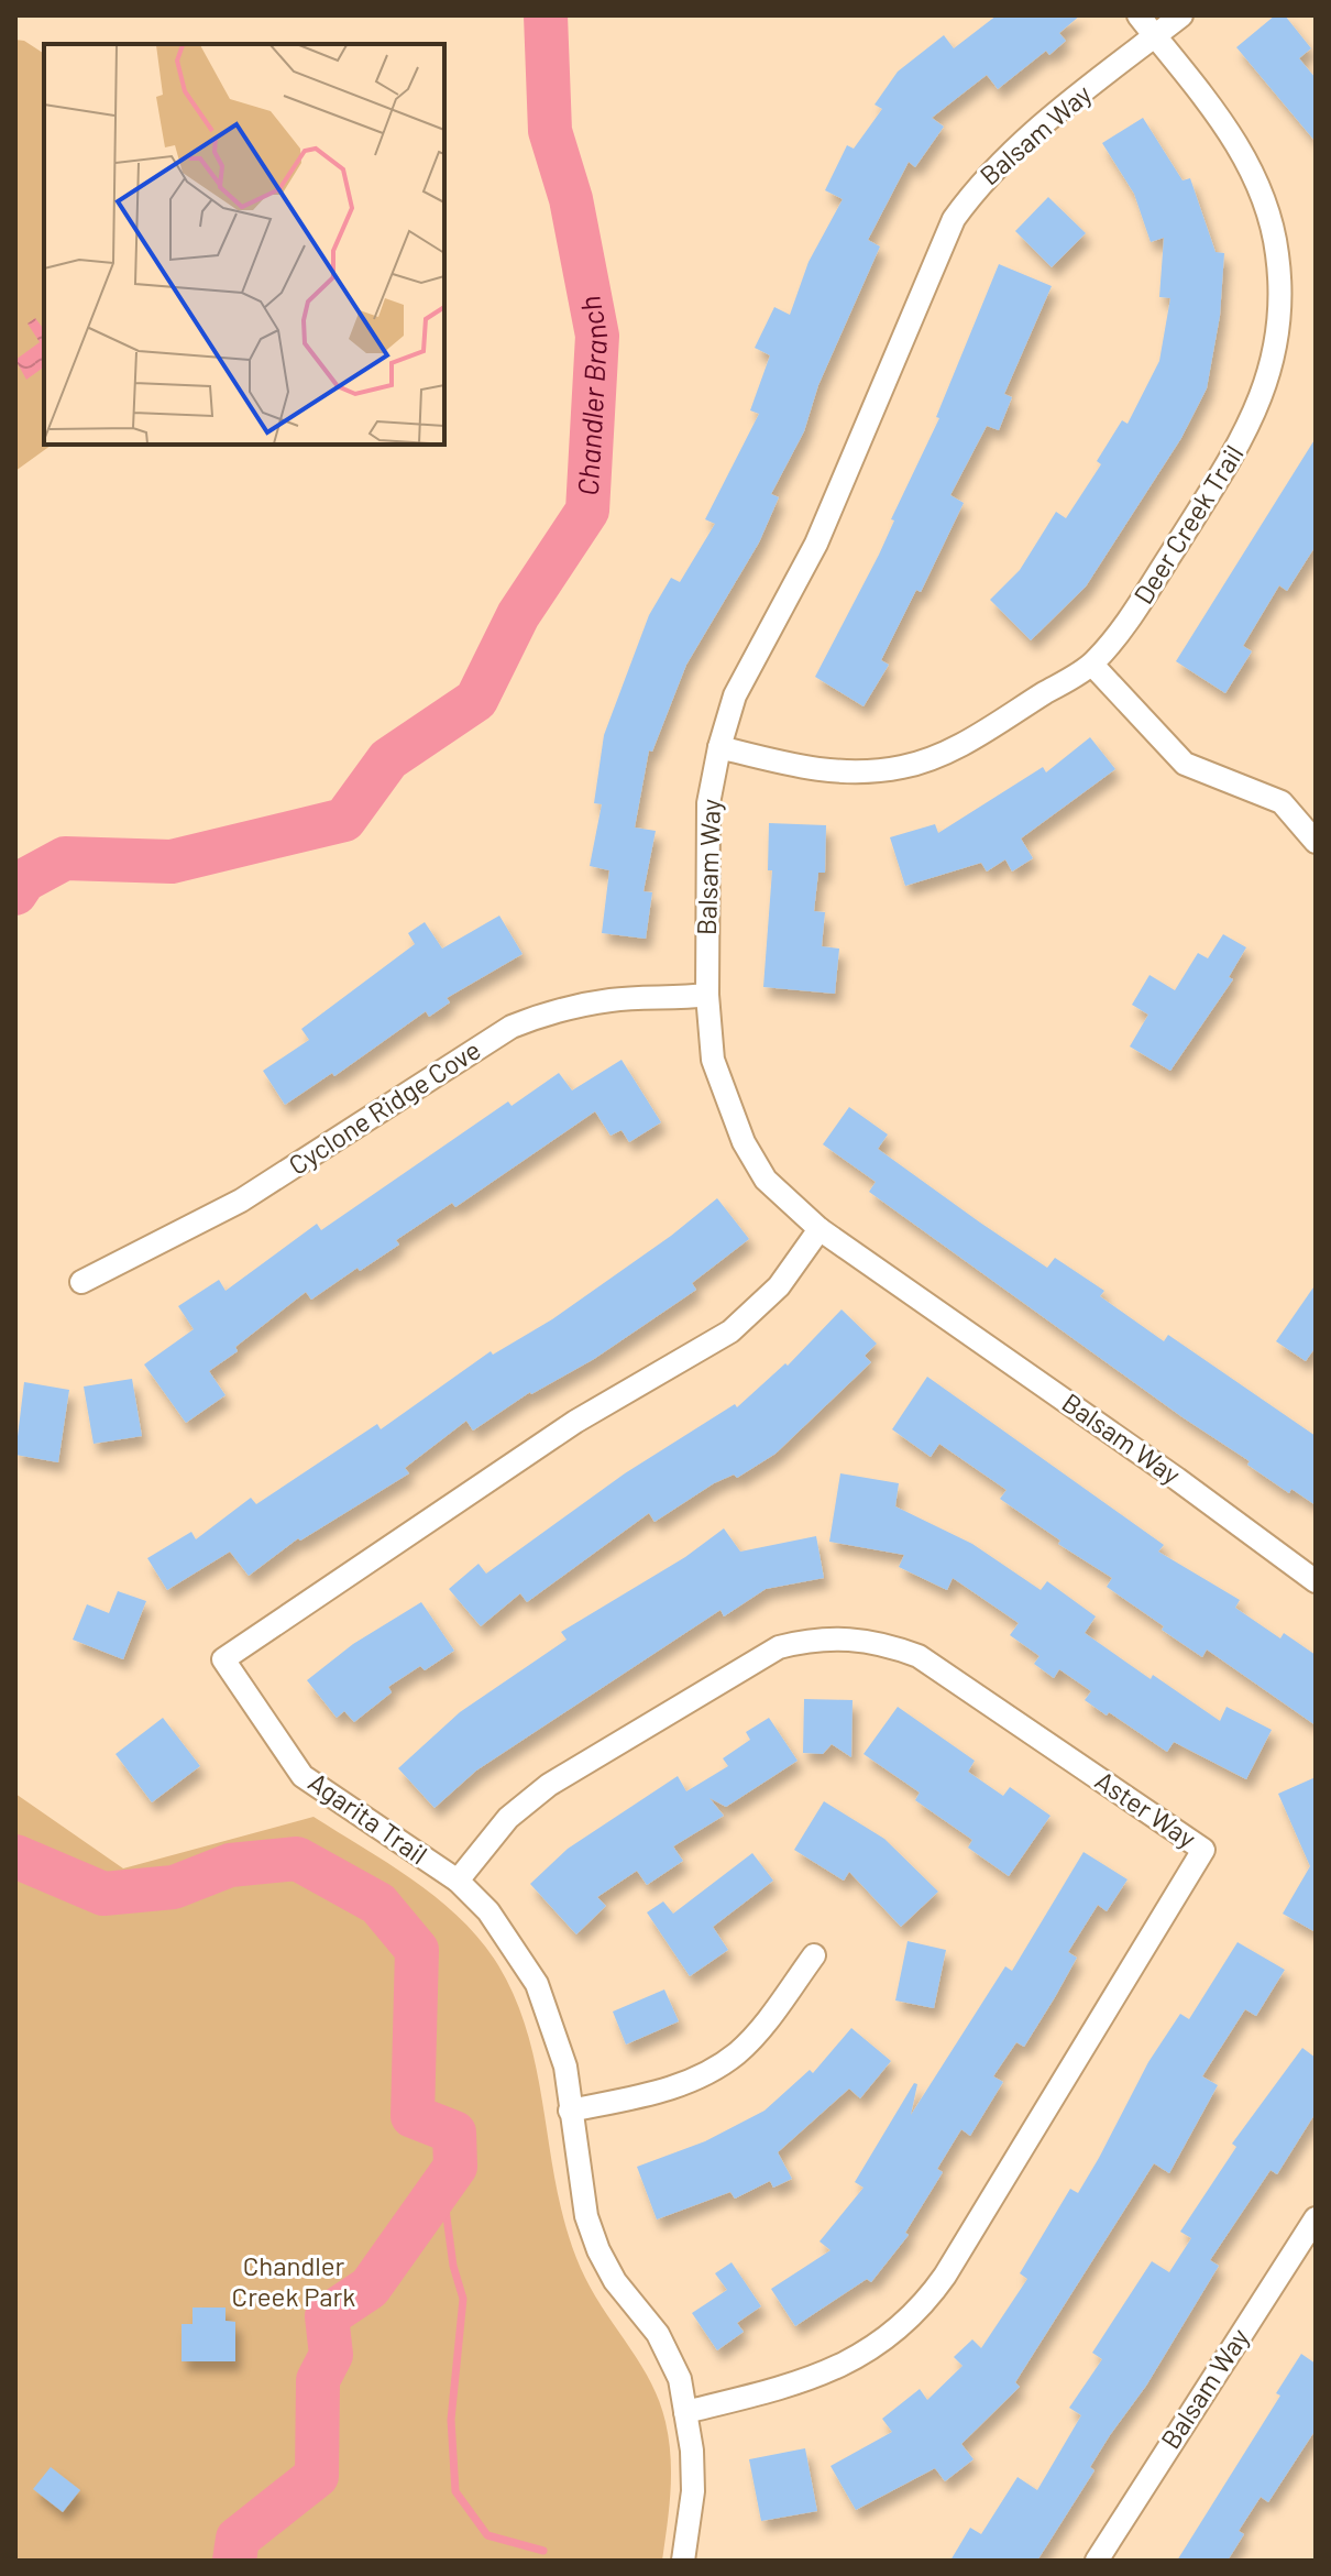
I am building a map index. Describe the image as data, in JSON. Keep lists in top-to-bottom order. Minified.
{"streets":{"street":["Balsam Way","Deer Creek Trail","Cyclone Ridge Cove","Aster Way","Agarita Trail"]},"crossings":[["Balsam Way","Deer Creek Trail"],["Balsam Way","Cyclone Ridge Cove"],["Balsam Way","Agarita Trail"],["Aster Way","Agarita Trail"]],"water":["Chandler Branch"],"parks":["Chandler Creek Park"]}
